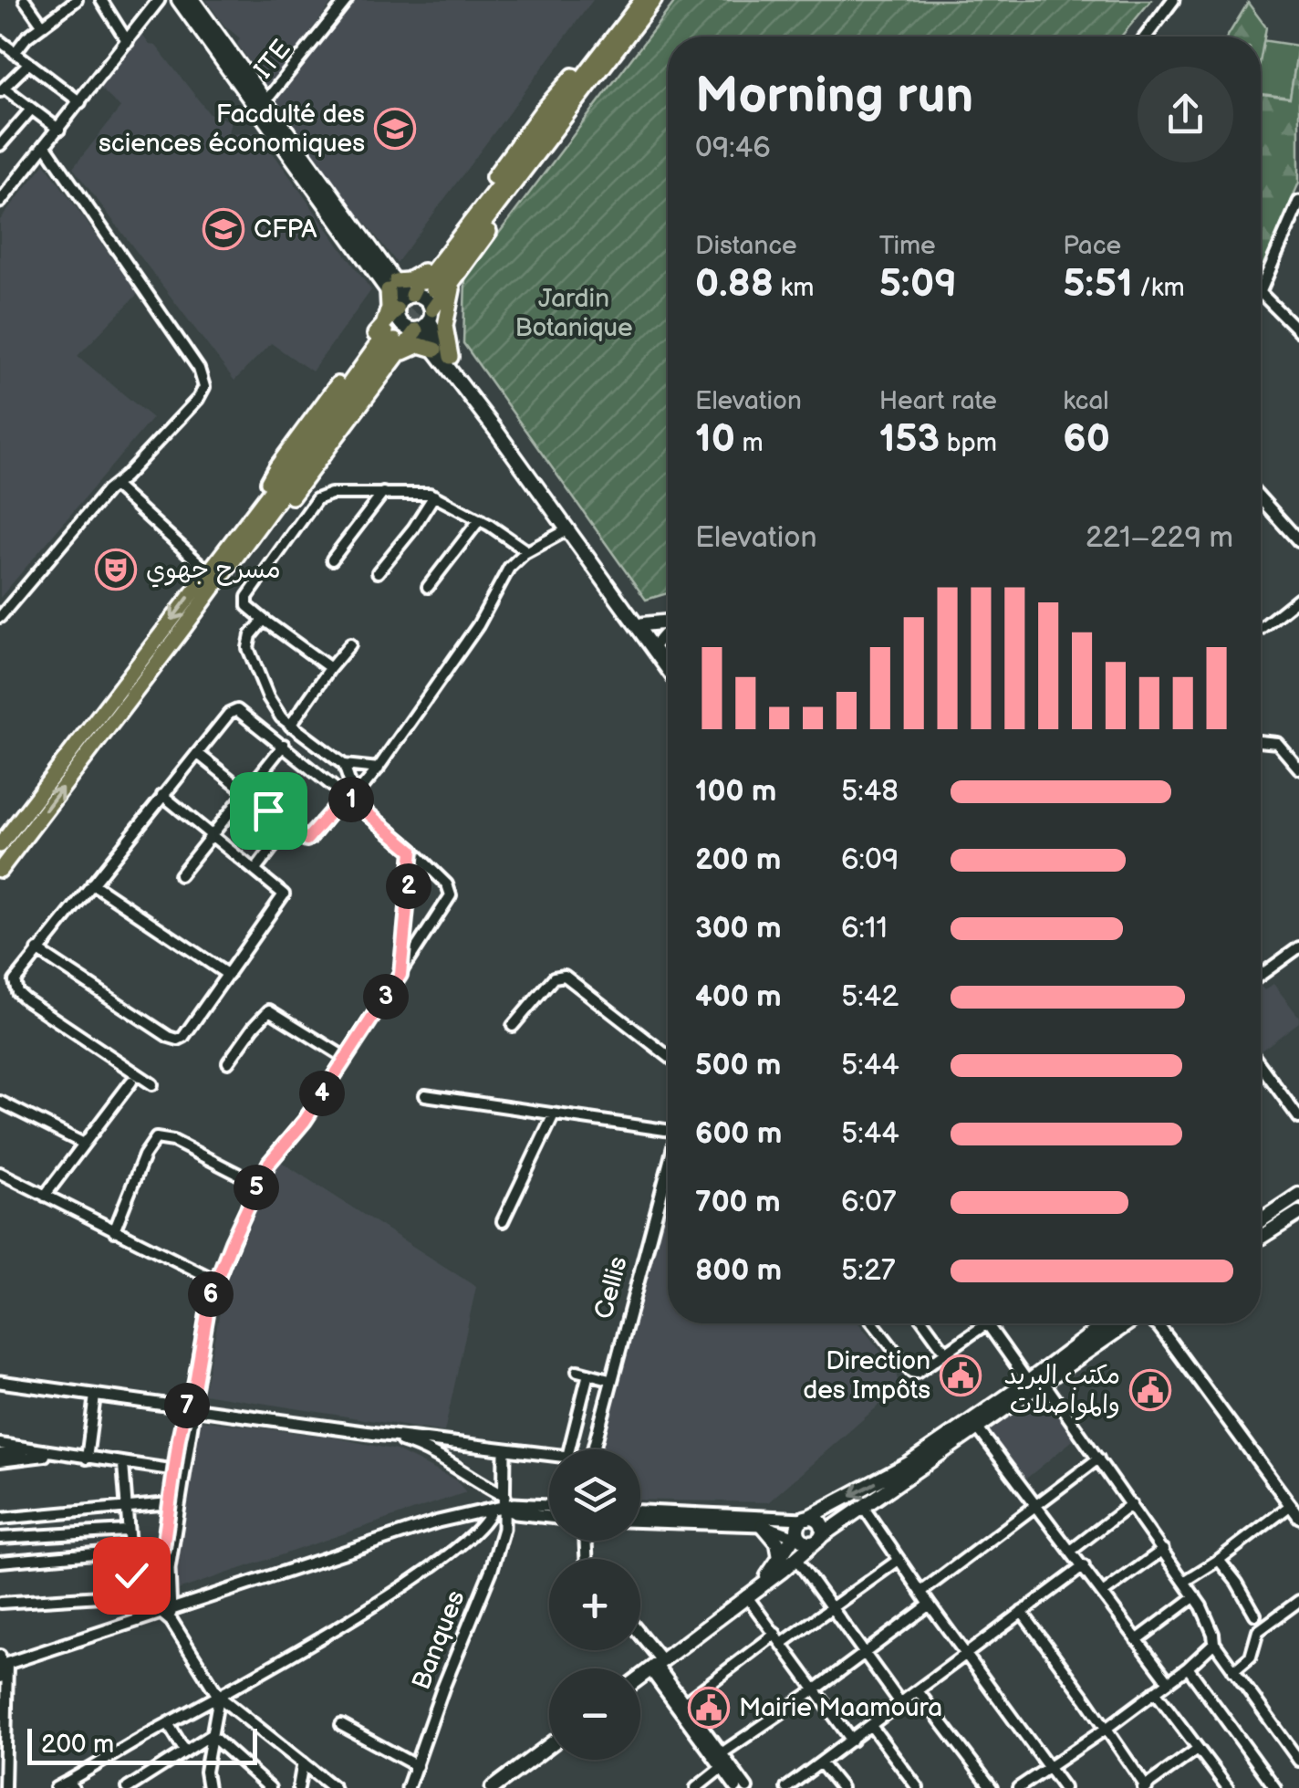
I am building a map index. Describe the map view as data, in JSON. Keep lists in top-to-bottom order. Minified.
{"streets":{"street":["ITE","Cellis","Banques"]},"parks":["Jardin Botanique"],"places":{"school or university":["Facdulté des sciences économiques","CFPA"],"theatre":["مسرح جهوي"],"public building":["Direction des Impôts","مكتب البريد والمواصلات","Mairie Maamoura"]},"scale_bar":"200 m","page":{"heading":["Morning run","09:46"],"stats":[["Distance","0.88 km"],["Time","5:09"],["Pace","5:51 /km"],["Elevation","10 m"],["Heart rate","153 bpm"],["kcal","60"]],"chart":["Elevation","221–229 m"],"list":[{"name":"100 m","note":"5:48"},{"name":"200 m","note":"6:09"},{"name":"300 m","note":"6:11"},{"name":"400 m","note":"5:42"},{"name":"500 m","note":"5:44"},{"name":"600 m","note":"5:44"},{"name":"700 m","note":"6:07"},{"name":"800 m","note":"5:27"}],"pins":["1","2","3","4","5","6","7"],"map_buttons":["+","−"],"scale":"200 m"}}
